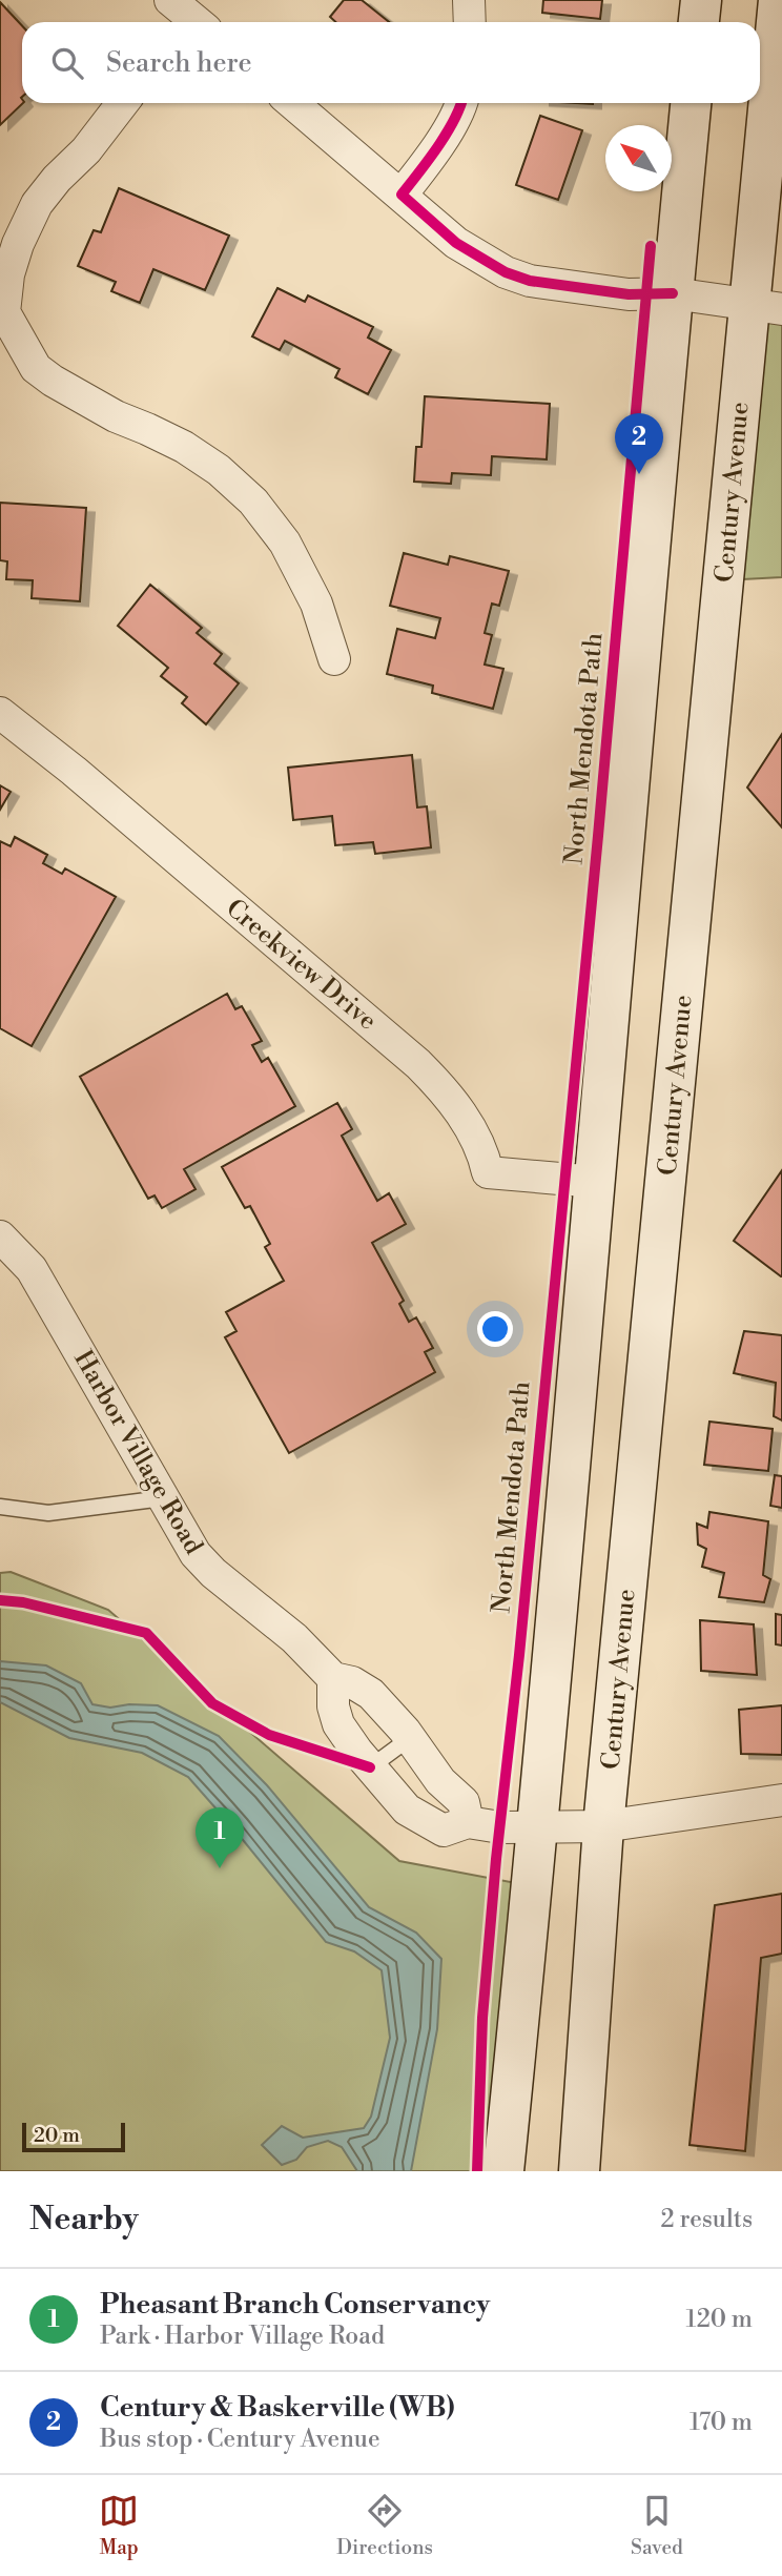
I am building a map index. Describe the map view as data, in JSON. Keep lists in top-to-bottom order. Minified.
{"streets":{"main road":["Century Avenue"],"street":["Creekview Drive","Harbor Village Road"],"cycle path":["North Mendota Path"]},"scale_bar":"20 m","north":"top left","page":{"search":"Search here","pins":["2","1"],"scale":"20 m","heading":["Nearby","2 results"],"list":[{"mark":"1","name":"Pheasant Branch Conservancy","note":"Park · Harbor Village Road","value":"120 m"},{"mark":"2","name":"Century & Baskerville (WB)","note":"Bus stop · Century Avenue","value":"170 m"}],"nav":["Map","Directions","Saved"]}}
